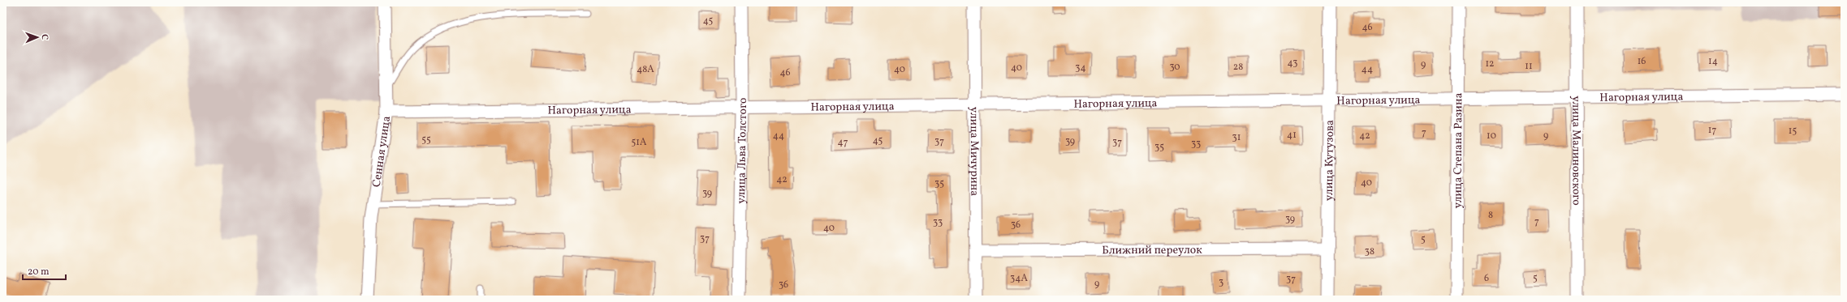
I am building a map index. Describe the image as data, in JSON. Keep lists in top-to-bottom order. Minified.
{"streets":{"street":["Нагорная улица","улица Малиновского","Сенная улица","улица Льва Толстого","улица Мичурина","улица Степана Разина","улица Кутузова","Ближний переулок"]},"crossings":[["Нагорная улица","улица Малиновского"],["Нагорная улица","Сенная улица"],["Нагорная улица","улица Льва Толстого"],["Нагорная улица","улица Мичурина"],["Нагорная улица","улица Степана Разина"],["Нагорная улица","улица Кутузова"],["улица Мичурина","Ближний переулок"],["улица Кутузова","Ближний переулок"]],"house_numbers":["45","46","16","14","43","12","9","11","30","28","40","34","48А","40","44","46","17","15","7","41","44","42","10","9","31","55","45","37","39","51А","47","37","33","35","42","40","35","39","8","39","7","33","36","40","37","5","38","34А","6","5","37","3","9","36"],"scale_bar":"20 m","north":"right"}
